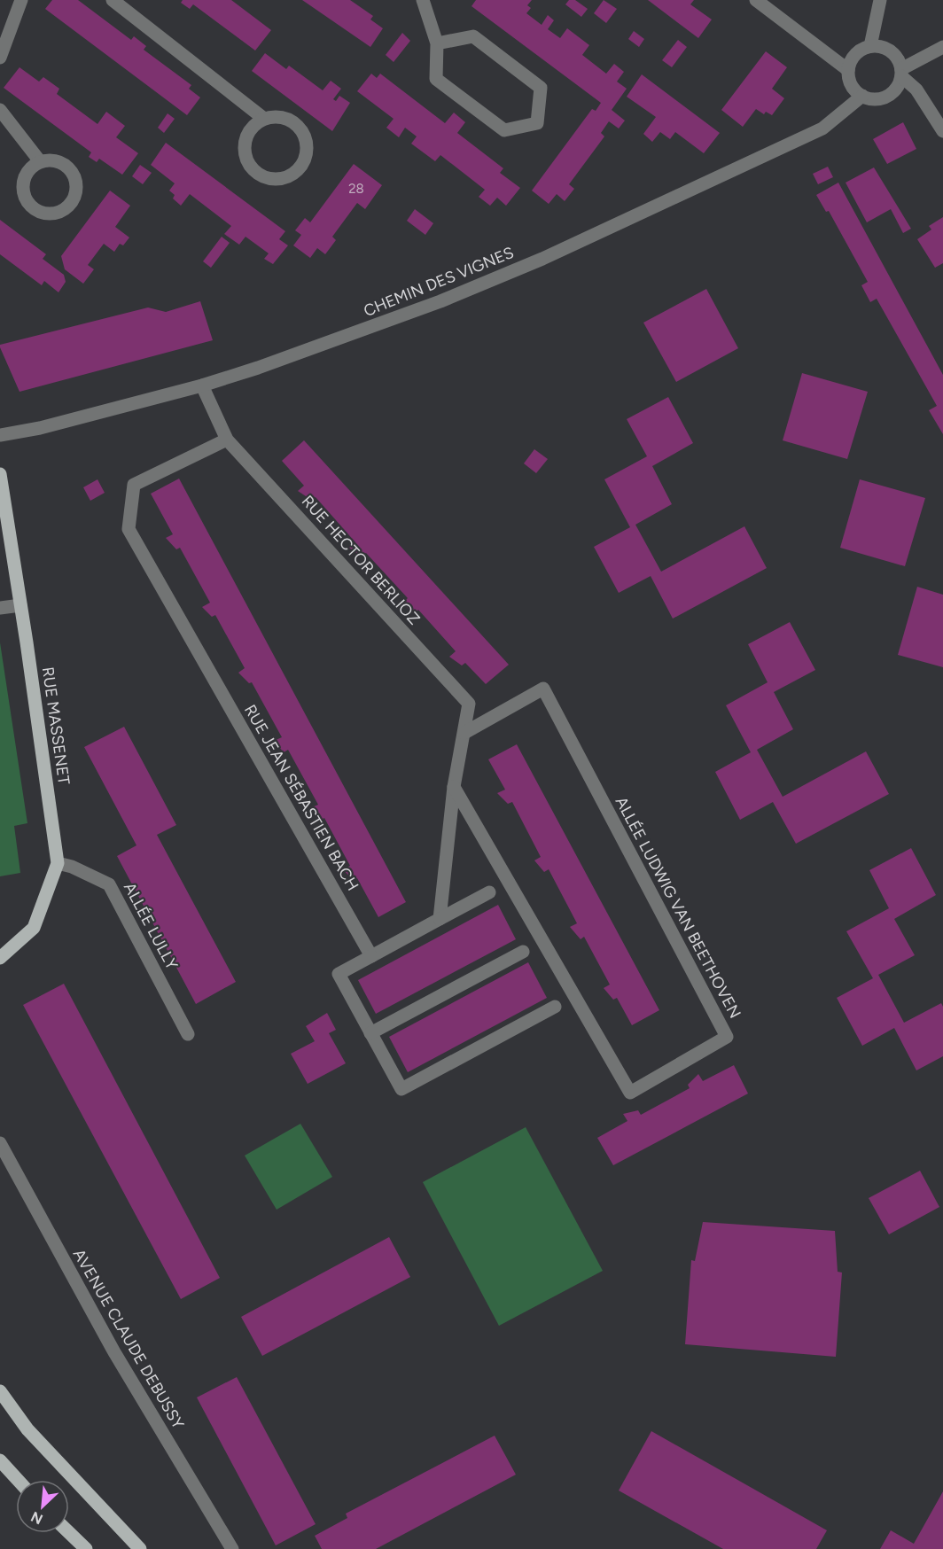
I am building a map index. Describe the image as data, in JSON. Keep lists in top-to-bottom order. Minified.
{"streets":{"main road":["RUE MASSENET"],"street":["CHEMIN DES VIGNES","RUE HECTOR BERLIOZ","RUE JEAN SÉBASTIEN BACH","ALLÉE LUDWIG VAN BEETHOVEN","ALLÉE LULLY","AVENUE CLAUDE DEBUSSY"]},"crossings":[["CHEMIN DES VIGNES","RUE HECTOR BERLIOZ"],["RUE HECTOR BERLIOZ","RUE JEAN SÉBASTIEN BACH"],["RUE HECTOR BERLIOZ","ALLÉE LUDWIG VAN BEETHOVEN"],["RUE MASSENET","ALLÉE LULLY"]],"house_numbers":["28"],"north":"bottom left"}
